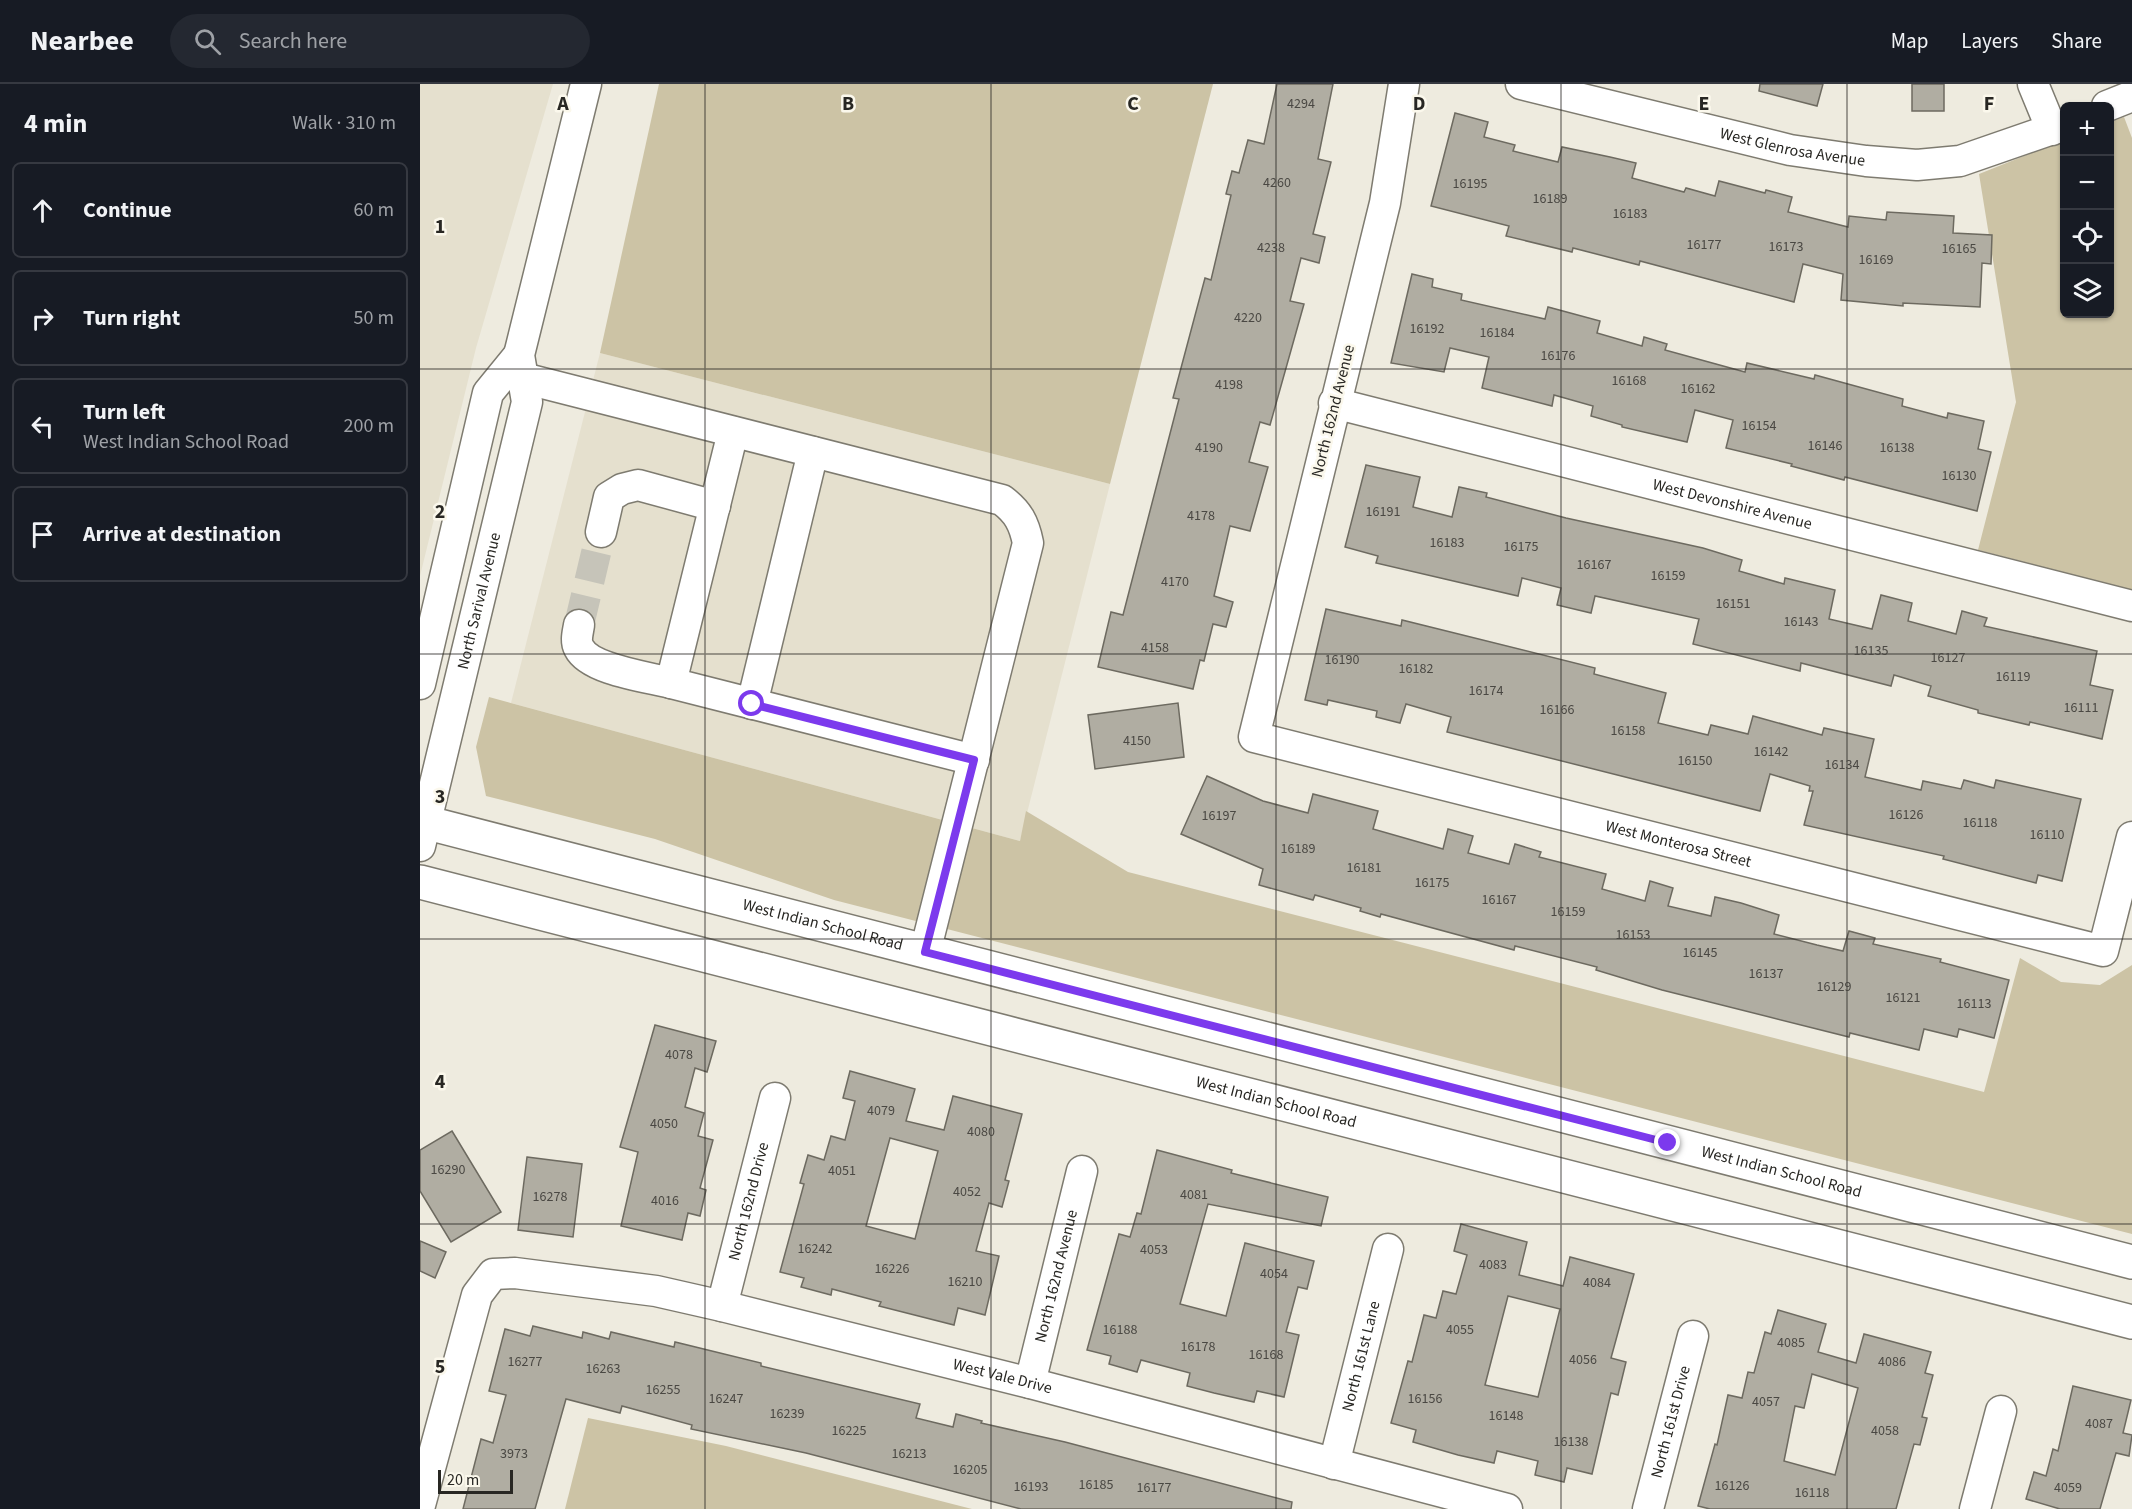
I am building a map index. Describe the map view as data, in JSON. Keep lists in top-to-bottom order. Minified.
{"streets":{"main road":["West Indian School Road"],"street":["West Glenrosa Avenue","North 162nd Avenue","West Devonshire Avenue","North Sarival Avenue","West Monterosa Street","North 162nd Drive","North 161st Lane","West Vale Drive","North 161st Drive"]},"crossings":[["North 162nd Avenue","West Devonshire Avenue"],["North 162nd Avenue","West Monterosa Street"],["North 162nd Avenue","West Vale Drive"],["North Sarival Avenue","West Indian School Road"],["North 162nd Drive","West Vale Drive"],["North 161st Lane","West Vale Drive"]],"house_numbers":["4294","4260","16195","16189","16183","16177","16173","4238","16165","16169","4220","16192","16184","16176","16168","4198","16162","16154","16146","4190","16138","16130","16191","4178","16183","16175","16167","16159","4170","16151","16143","4158","16135","16127","16190","16182","16119","16174","16111","16166","16158","4150","16142","16150","16134","16126","16197","16118","16110","16189","16181","16175","16167","16159","16153","16145","16137","16129","16121","16113","4078","4079","4050","4080","16290","4051","4052","4081","16278","4016","16242","4053","4083","16226","4054","16210","4084","16188","4055","4085","16178","16168","4056","16277","4086","16263","16255","16247","16156","4057","16239","16148","4087","16225","4058","16138","3973","16213","16205","16185","16126","16193","16177","4059","16118"],"scale_bar":"20 m","page":{"header":"Nearbee","search":"Search here","nav":["Map","Layers","Share"],"heading":["4 min","Walk · 310 m"],"map_buttons":["+","−"],"list":[["Continue","60 m"],["Turn right","50 m"],["Turn left","West Indian School Road","200 m"],"Arrive at destination"],"scale":"20 m"},"grid":{"columns":["A","B","C","D","E","F"],"rows":["1","2","3","4","5"]}}
